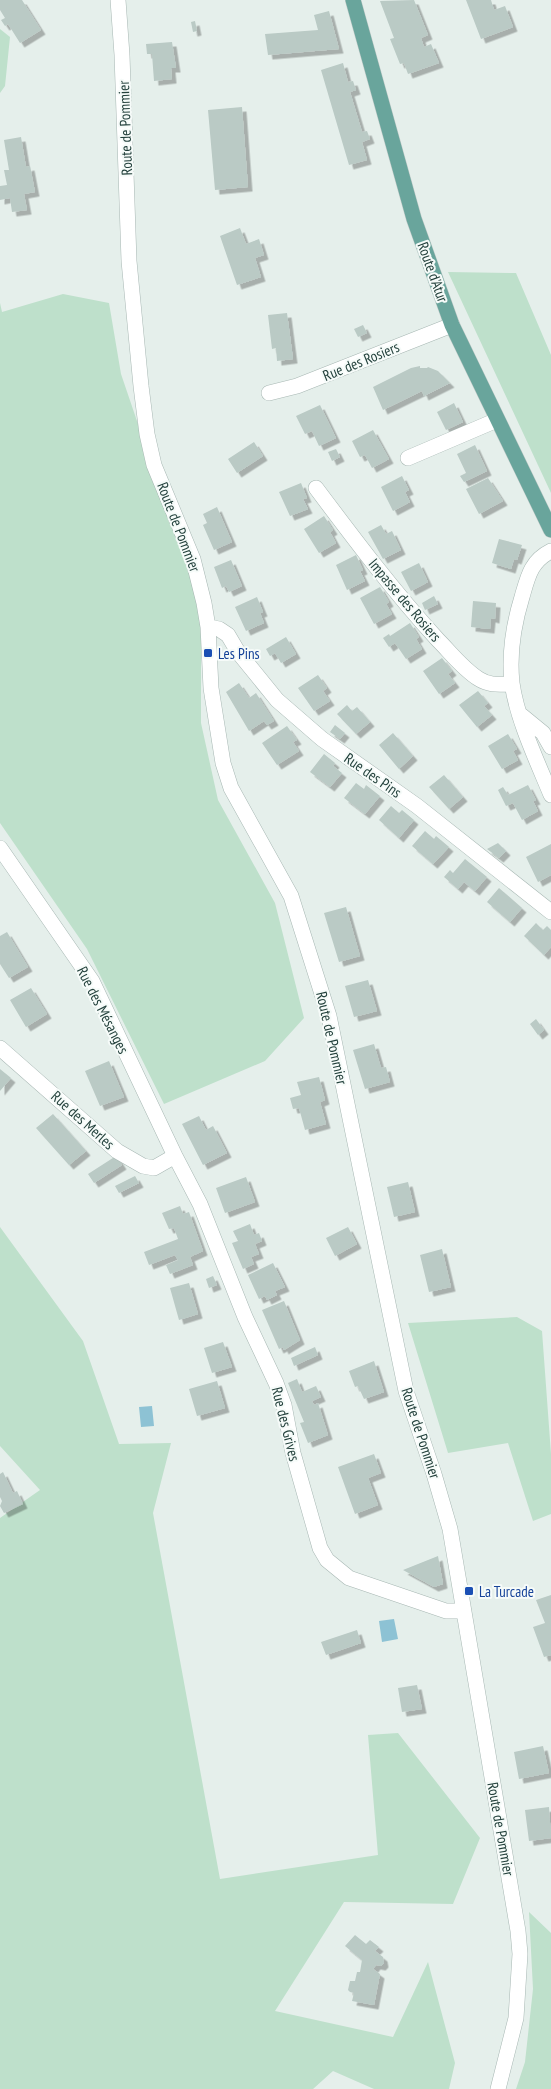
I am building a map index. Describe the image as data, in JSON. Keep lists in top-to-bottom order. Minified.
{"streets":{"main road":["Route d'Atur"],"street":["Route de Pommier","Rue des Rosiers","Impasse des Rosiers","Rue des Pins","Rue des Mésanges","Rue des Merles","Rue des Grives"]},"crossings":[["Route de Pommier","Rue des Pins"],["Route de Pommier","Rue des Grives"],["Route d'Atur","Rue des Rosiers"],["Rue des Mésanges","Rue des Merles"],["Rue des Mésanges","Rue des Grives"],["Rue des Merles","Rue des Grives"]],"places":{"transit":["Les Pins","La Turcade"]}}
